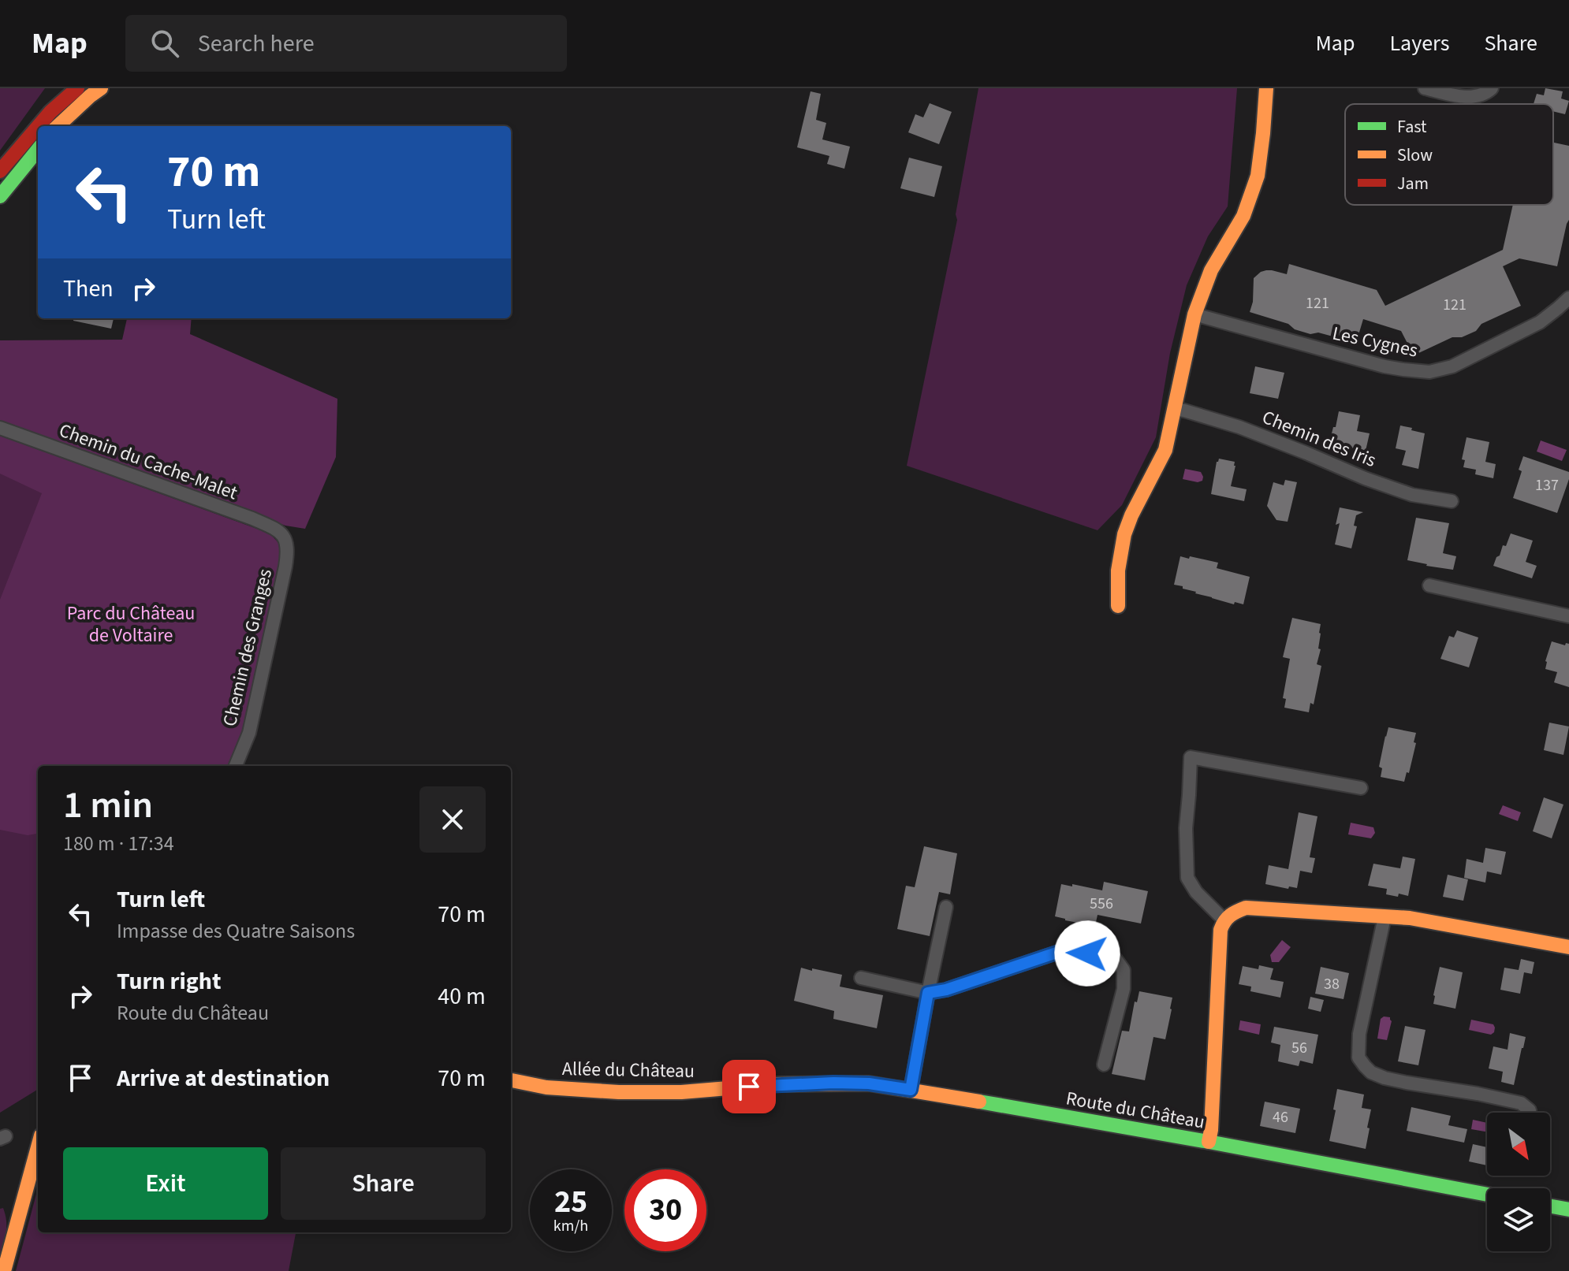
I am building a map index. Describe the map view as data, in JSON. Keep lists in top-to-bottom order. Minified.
{"streets":{"street":["Les Cygnes","Chemin des Iris","Chemin du Cache-Malet","Chemin des Granges","Allée du Château","Route du Château"]},"crossings":[["Chemin du Cache-Malet","Chemin des Granges"],["Allée du Château","Route du Château"]],"parks":["Parc du Château de Voltaire"],"house_numbers":["121","121","137","556","38","56","46"],"legend":["Fast","Slow","Jam"],"north":"bottom right","page":{"header":"Map","search":"Search here","nav":["Map","Layers","Share"],"turn":["70 m","Turn left"],"then":"Then","heading":["1 min","180 m · 17:34"],"list":[{"name":"Turn left","note":"Impasse des Quatre Saisons","value":"70 m"},{"name":"Turn right","note":"Route du Château","value":"40 m"},{"name":"Arrive at destination","value":"70 m"}],"buttons":["Exit","Share"],"speed":"25 km/h","limit":"30"}}
